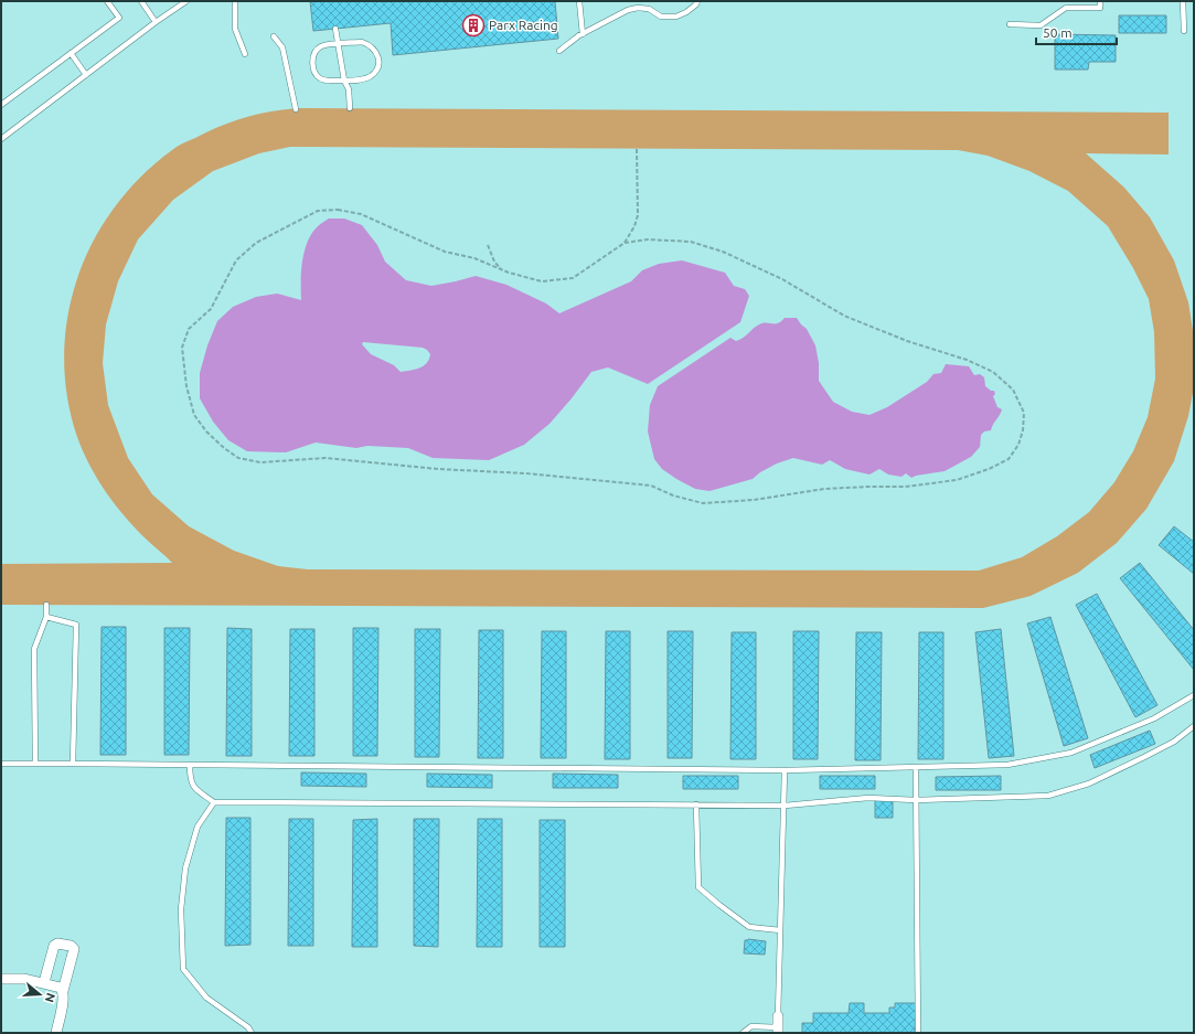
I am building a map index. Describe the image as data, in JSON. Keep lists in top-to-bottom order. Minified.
{"places":{"building":["Parx Racing"]},"scale_bar":"50 m","north":"right"}
